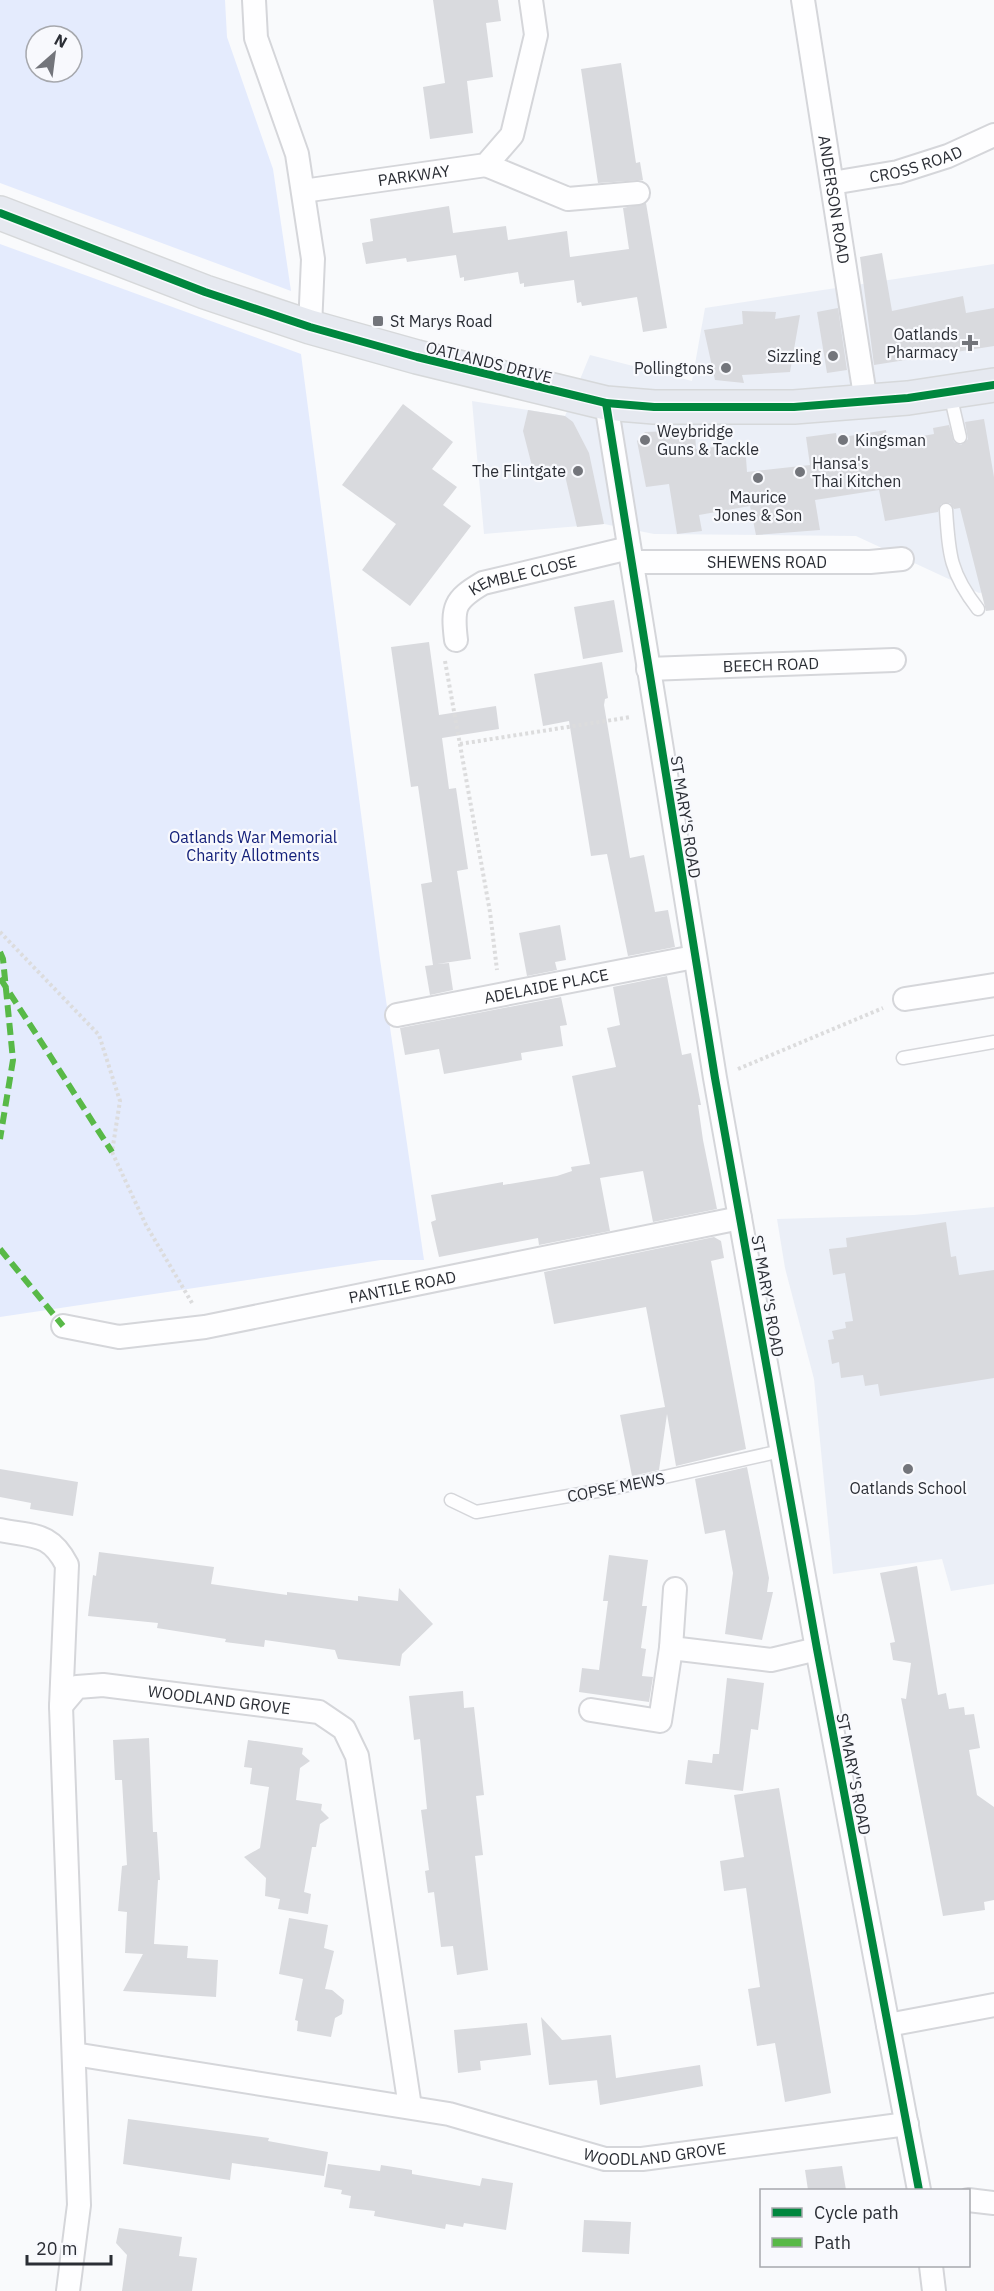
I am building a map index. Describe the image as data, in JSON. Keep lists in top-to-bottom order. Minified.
{"streets":{"main road":["OATLANDS DRIVE"],"street":["CROSS ROAD","PARKWAY","ANDERSON ROAD","SHEWENS ROAD","KEMBLE CLOSE","BEECH ROAD","ST MARY'S ROAD","ADELAIDE PLACE","PANTILE ROAD","WOODLAND GROVE"],"lane":["COPSE MEWS"]},"crossings":[["CROSS ROAD","ANDERSON ROAD"],["ANDERSON ROAD","OATLANDS DRIVE"],["OATLANDS DRIVE","ST MARY'S ROAD"],["SHEWENS ROAD","KEMBLE CLOSE"],["SHEWENS ROAD","ST MARY'S ROAD"],["KEMBLE CLOSE","ST MARY'S ROAD"],["BEECH ROAD","ST MARY'S ROAD"],["ST MARY'S ROAD","ADELAIDE PLACE"],["ST MARY'S ROAD","PANTILE ROAD"],["ST MARY'S ROAD","COPSE MEWS"],["ST MARY'S ROAD","WOODLAND GROVE"]],"parks":["Oatlands War Memorial Charity Allotments"],"places":{"transit":["St Marys Road"],"health":["Oatlands Pharmacy"],"other":["Sizzling","Pollingtons","Weybridge Guns & Tackle","Kingsman","The Flintgate","Hansa's Thai Kitchen","Maurice Jones & Son","Oatlands School"]},"legend":["Cycle path","Path"],"scale_bar":"20 m","north":"top right"}
